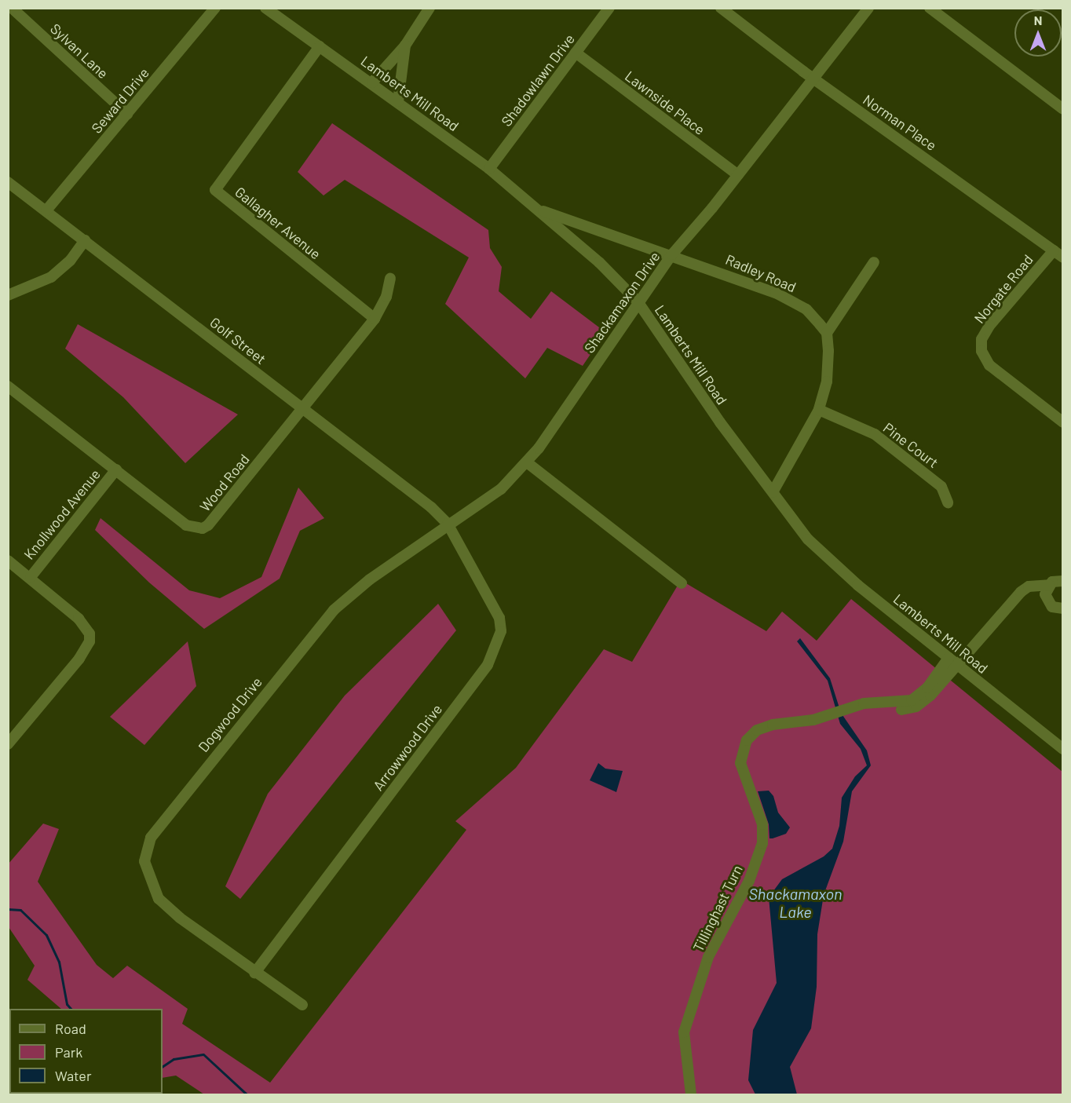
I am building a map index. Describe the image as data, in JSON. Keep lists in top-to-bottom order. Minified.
{"streets":{"street":["Sylvan Lane","Shadowlawn Drive","Lamberts Mill Road","Seward Drive","Lawnside Place","Norman Place","Gallagher Avenue","Radley Road","Norgate Road","Shackamaxon Drive","Golf Street","Pine Court","Wood Road","Knollwood Avenue","Dogwood Drive","Arrowwood Drive","Tillinghast Turn"]},"crossings":[["Sylvan Lane","Seward Drive"],["Shadowlawn Drive","Lamberts Mill Road"],["Shadowlawn Drive","Lawnside Place"],["Lamberts Mill Road","Gallagher Avenue"],["Lamberts Mill Road","Radley Road"],["Lamberts Mill Road","Shackamaxon Drive"],["Lamberts Mill Road","Tillinghast Turn"],["Seward Drive","Golf Street"],["Lawnside Place","Shackamaxon Drive"],["Norman Place","Norgate Road"],["Norman Place","Shackamaxon Drive"],["Gallagher Avenue","Wood Road"],["Radley Road","Shackamaxon Drive"],["Shackamaxon Drive","Dogwood Drive"],["Golf Street","Wood Road"],["Golf Street","Dogwood Drive"],["Golf Street","Arrowwood Drive"],["Wood Road","Knollwood Avenue"],["Dogwood Drive","Arrowwood Drive"]],"water":["Shackamaxon Lake"],"legend":["Road","Park","Water"],"north":"top"}
